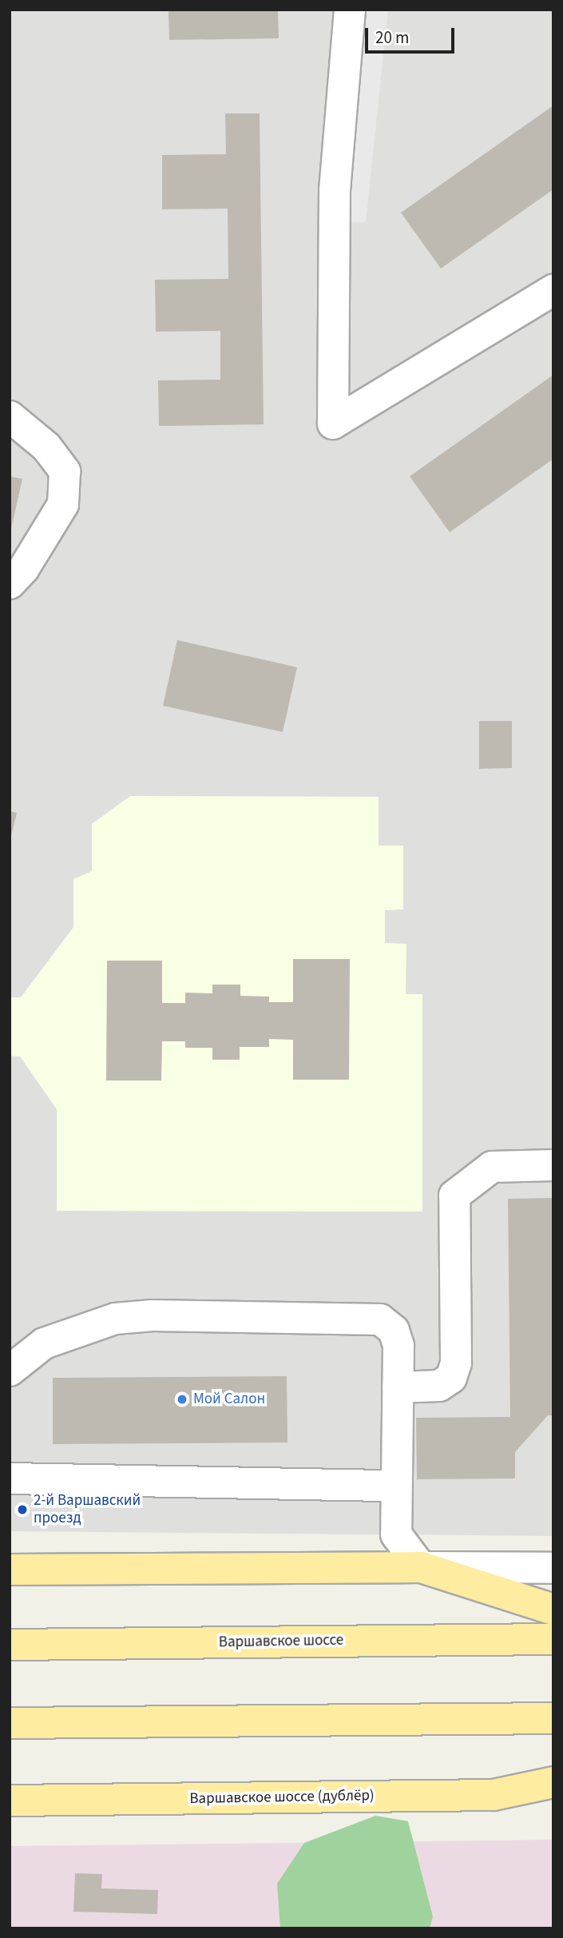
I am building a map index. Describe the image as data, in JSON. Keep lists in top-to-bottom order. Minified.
{"streets":{"main road":["Варшавское шоссе","Варшавское шоссе (дублёр)"]},"places":["Мой Салон","2-й Варшавский проезд"],"scale_bar":"20 m"}
